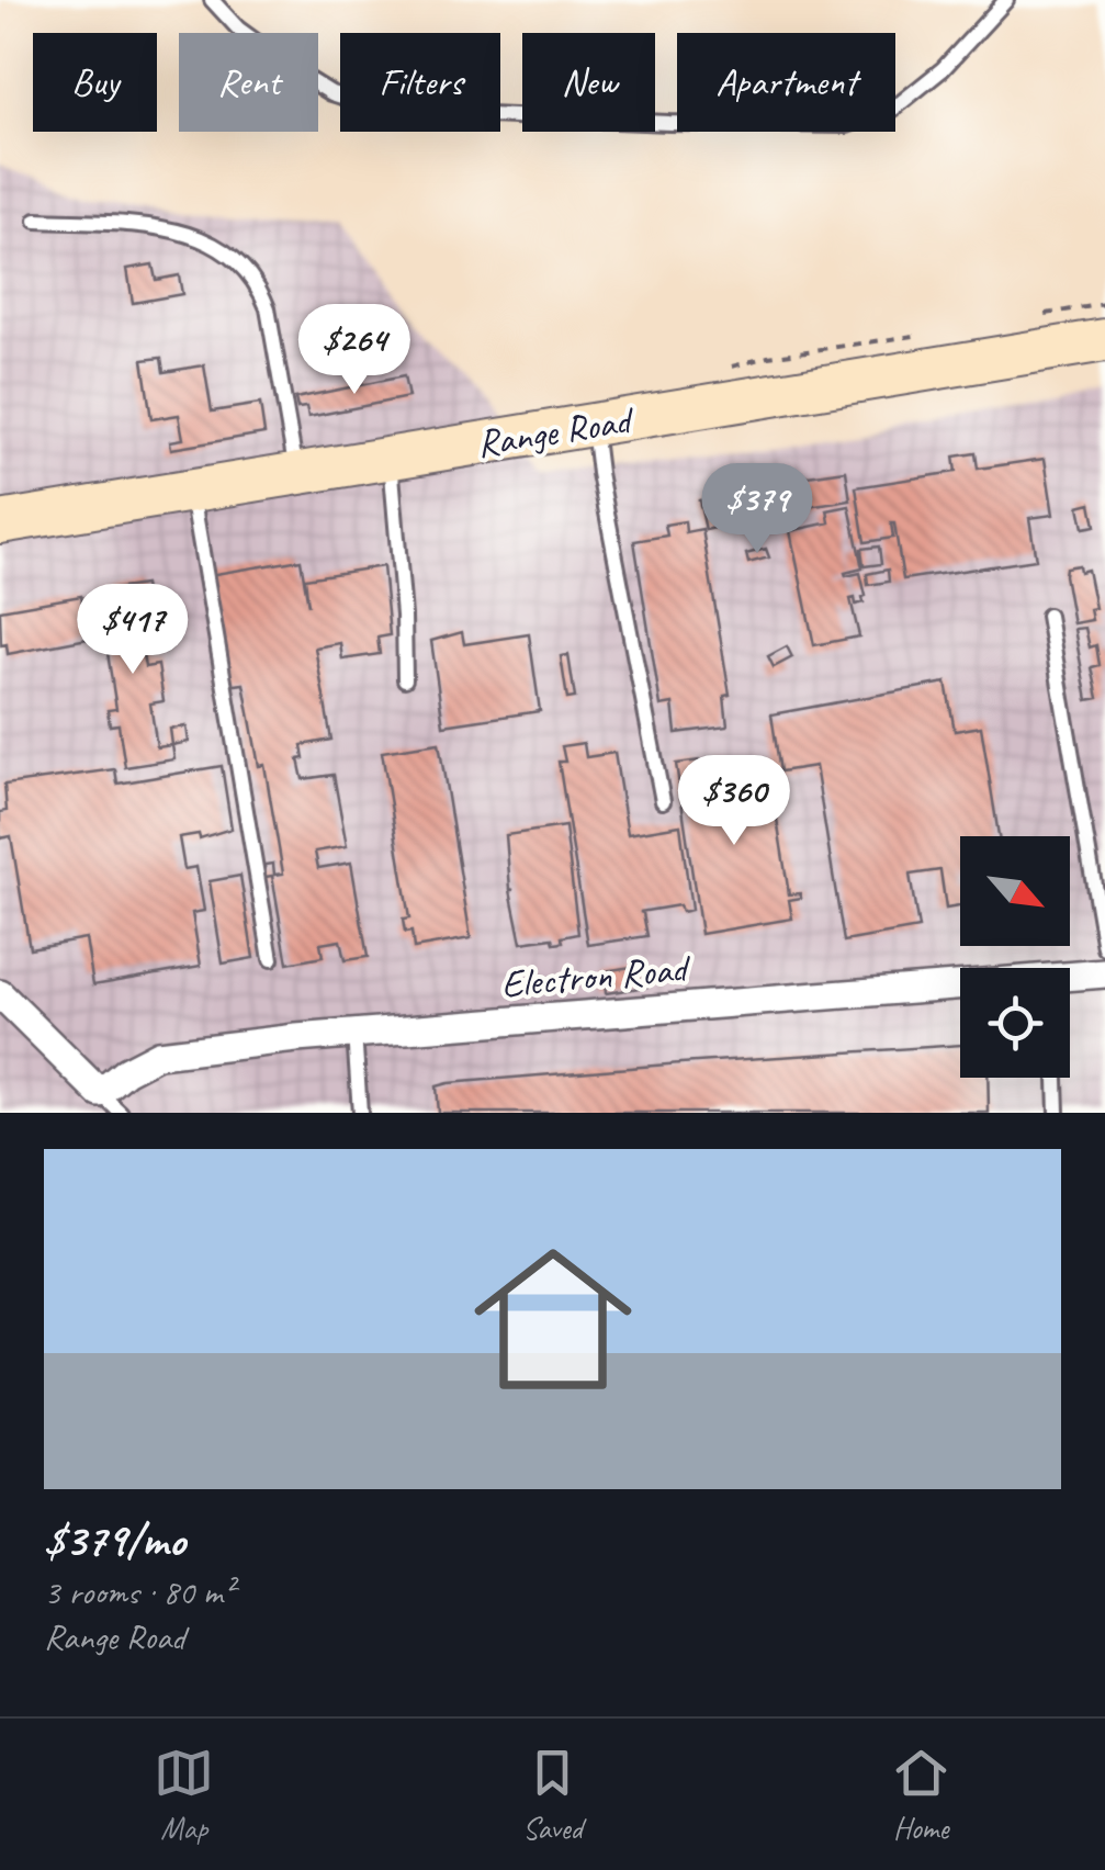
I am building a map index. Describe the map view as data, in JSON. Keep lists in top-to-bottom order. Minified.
{"streets":{"main road":["Range Road"],"street":["Electron Road"]},"north":"bottom right","page":{"chip":["Buy","Rent","Filters","New","Apartment"],"price":["$264","$379","$417","$360"],"list":[{"name":"$379/mo","note":"3 rooms · 80 m² · Range Road"}],"tabs":["Map","Saved","Home"]}}
